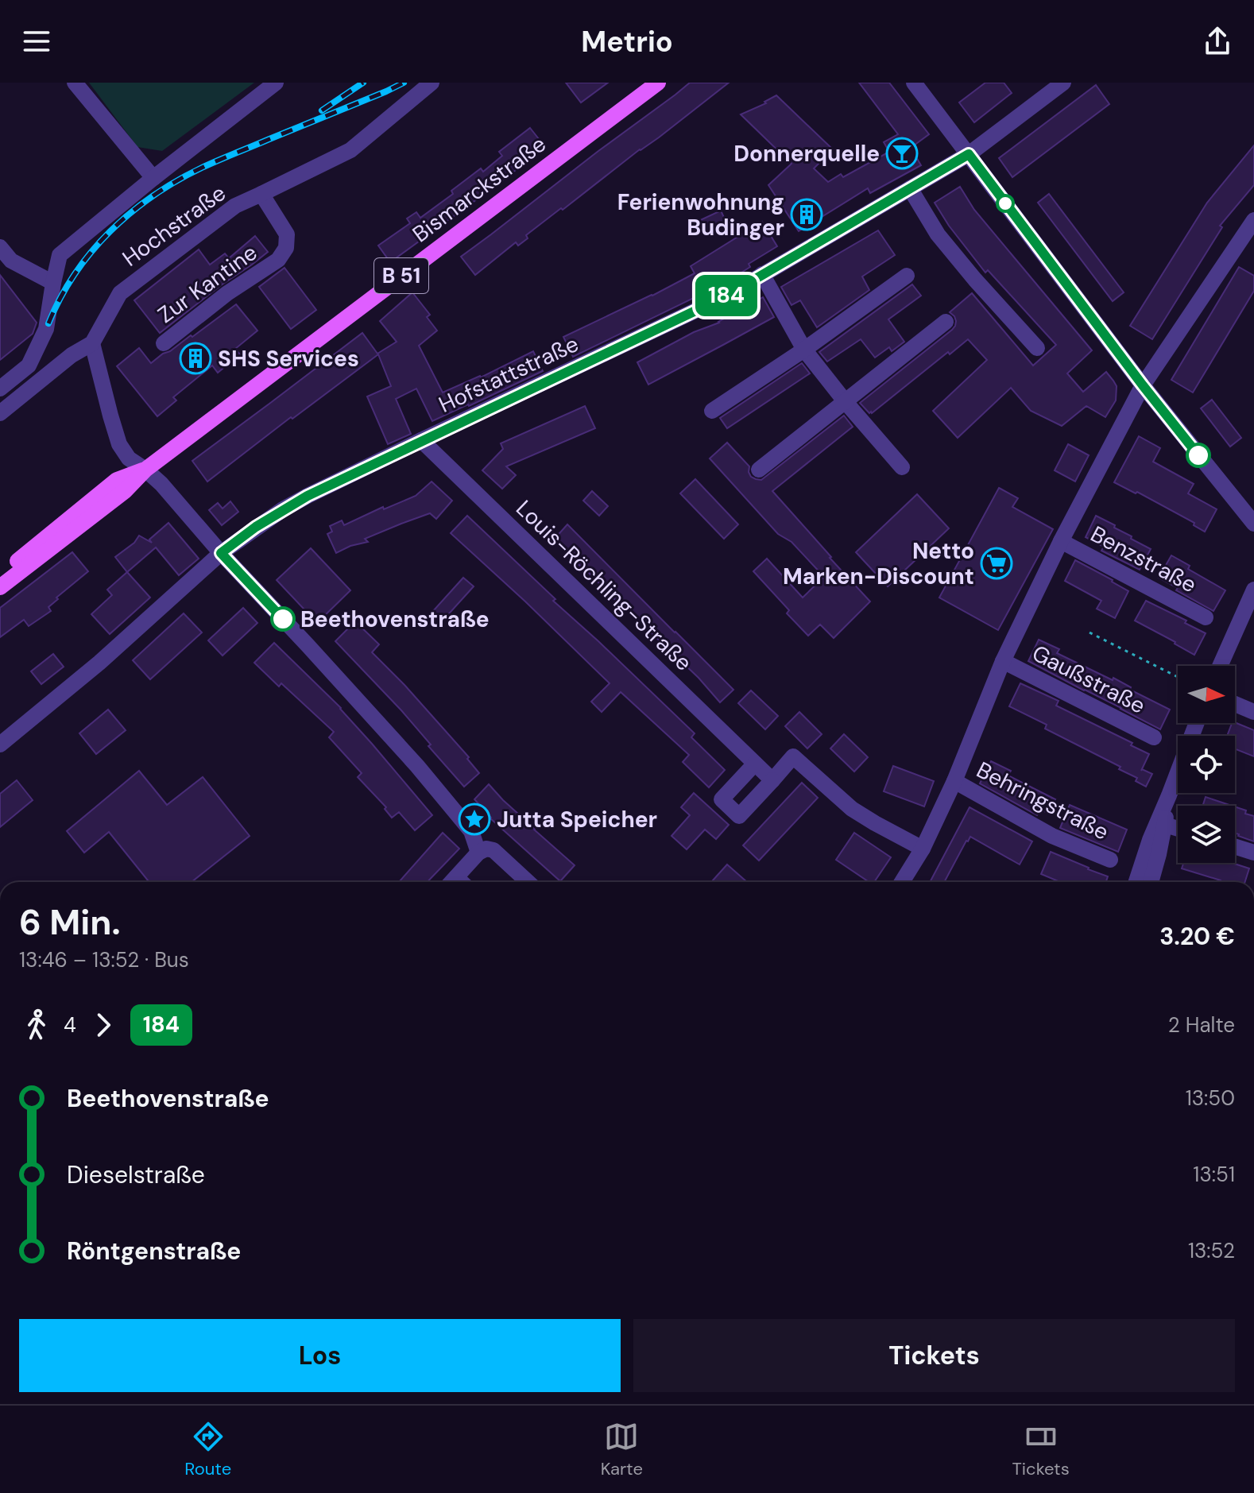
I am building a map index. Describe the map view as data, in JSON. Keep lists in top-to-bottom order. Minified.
{"streets":{"main road":["Bismarckstraße","B 51"],"street":["Hochstraße","Zur Kantine","Hofstattstraße","Benzstraße","Louis-Röchling-Straße","Gaußstraße","Behringstraße"]},"crossings":[["Hochstraße","Zur Kantine"],["Hofstattstraße","Louis-Röchling-Straße"]],"places":{"bar":["Donnerquelle"],"building":["Ferienwohnung Budinger","SHS Services"],"supermarket":["Netto Marken-Discount"],"other":["Beethovenstraße"],"place":["Jutta Speicher"]},"lines":["bus line 184"],"north":"right","page":{"header":"Metrio","on_map":"184","heading":["6 Min.","13:46 – 13:52 · Bus","3.20 €"],"legs":["4","184","2 Halte"],"list":[{"name":"Beethovenstraße","value":"13:50"},{"name":"Dieselstraße","value":"13:51"},{"name":"Röntgenstraße","value":"13:52"}],"buttons":["Los","Tickets"],"tabs":["Route","Karte","Tickets"]}}
